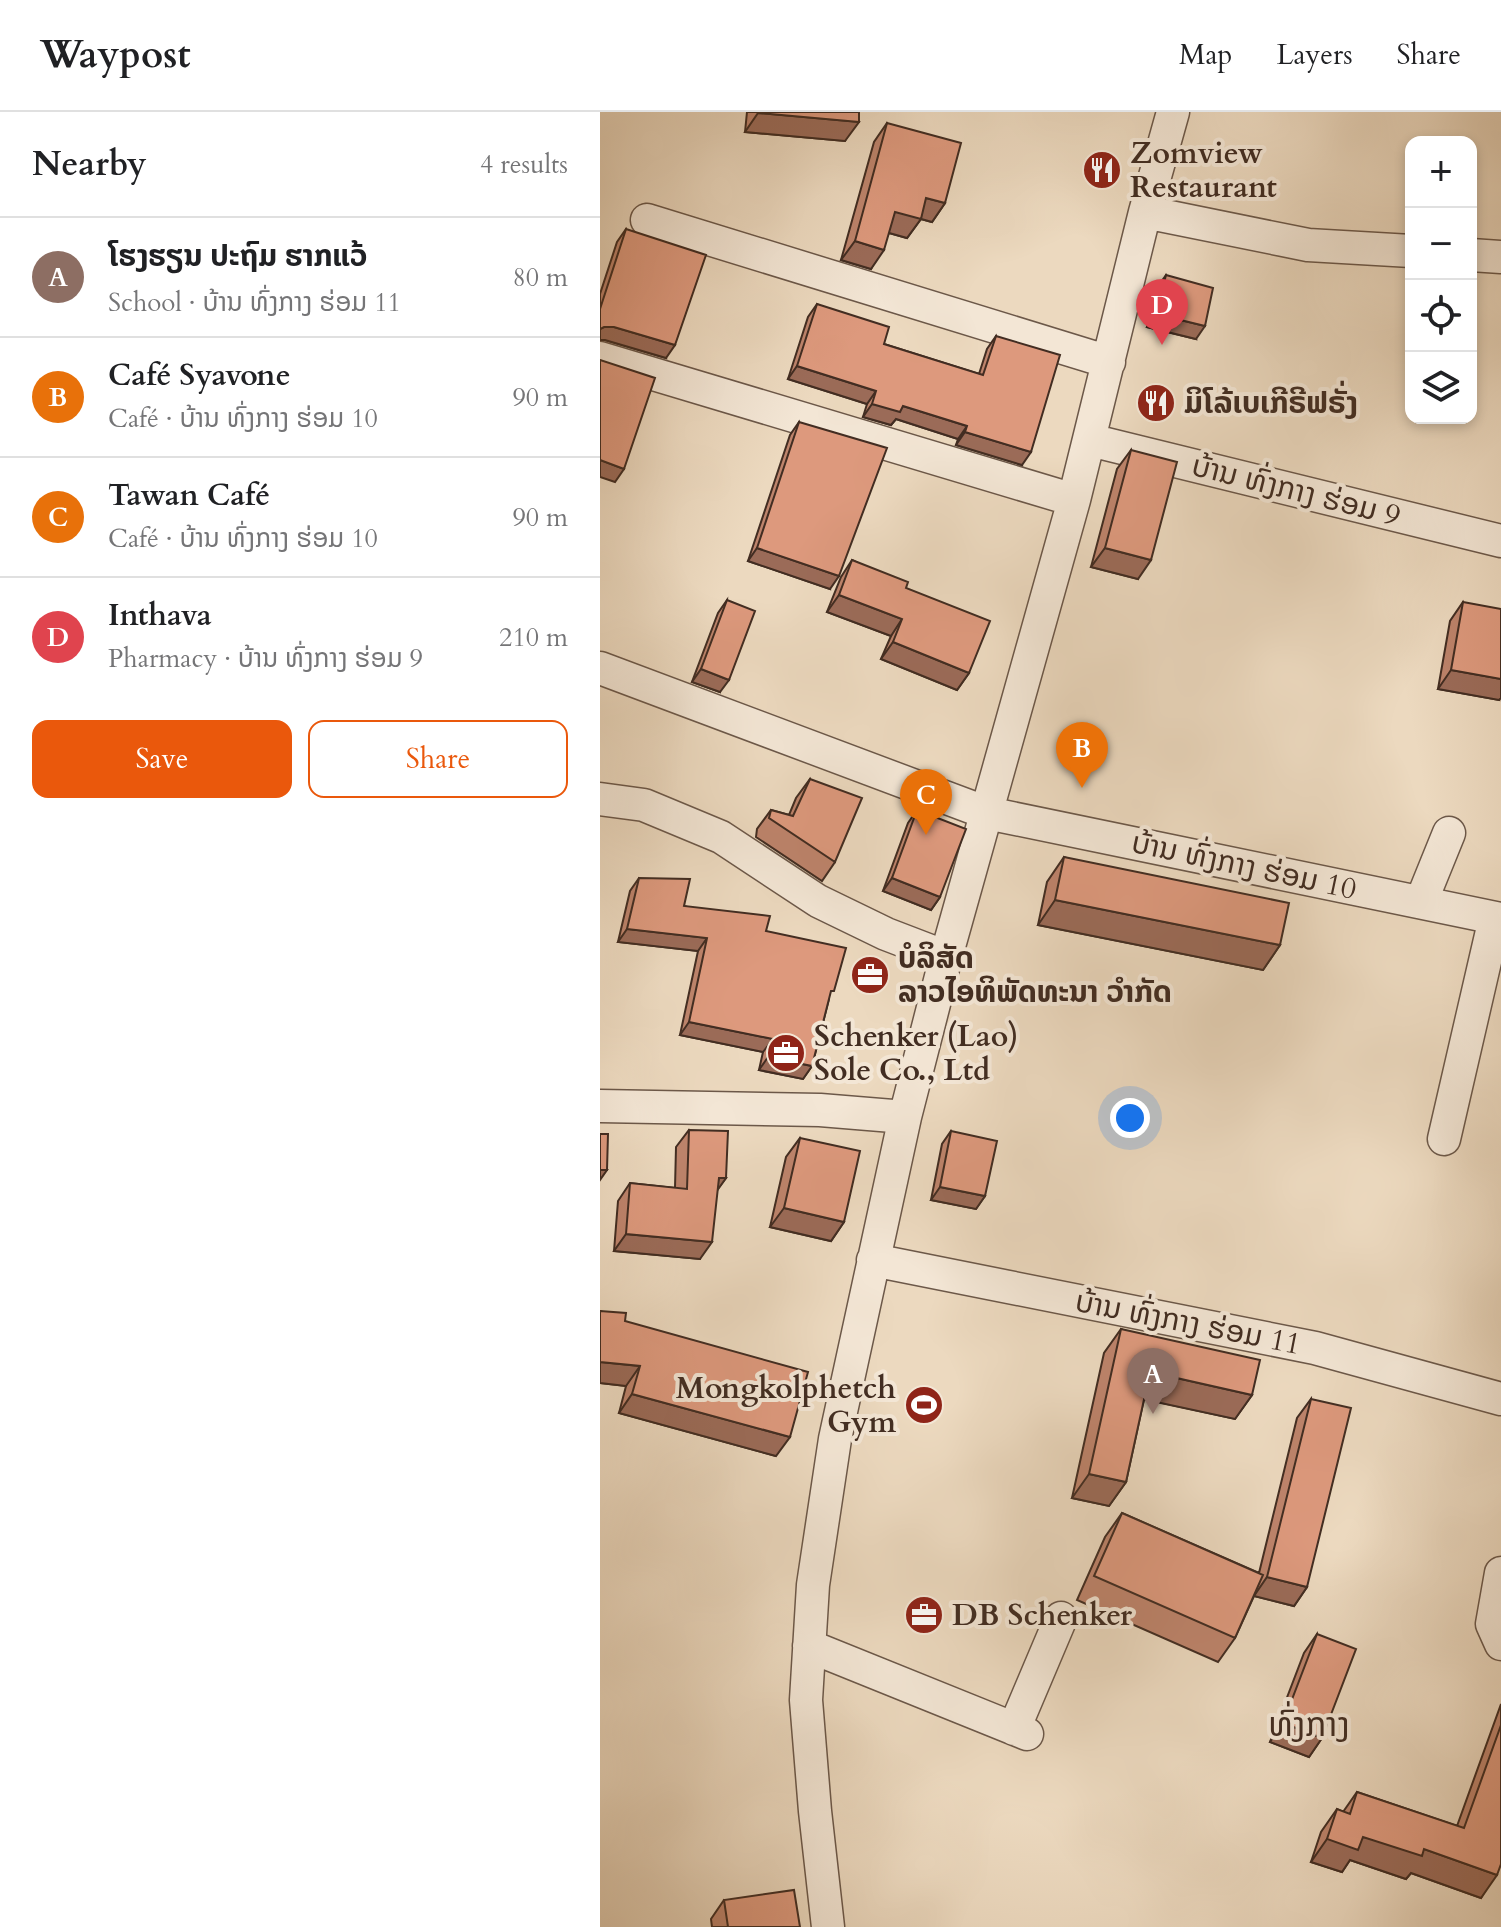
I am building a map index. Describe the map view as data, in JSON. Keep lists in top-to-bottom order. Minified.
{"streets":{"street":["ບ້ານ ທົ່ງກາງ ຮ່ອມ 9","ບ້ານ ທົ່ງກາງ ຮ່ອມ 10","ບ້ານ ທົ່ງກາງ ຮ່ອມ 11"]},"districts":["ທົ່ງກາງ"],"places":{"restaurant":["Zomview Restaurant","ມິໂລ້ເບເກີຣີຟຣັ່ງ"],"office":["ບໍລິສັດ ລາວໄອທິພັດທະນາ ວຳກັດ","Schenker (Lao) Sole Co., Ltd","DB Schenker"],"sports":["Mongkolphetch Gym"]},"page":{"header":"Waypost","nav":["Map","Layers","Share"],"heading":["Nearby","4 results"],"map_buttons":["+","−"],"list":[{"mark":"A","name":"ໂຮງຮຽນ ປະຖົມ ຮາກແ້ວ","note":"School · ບ້ານ ທົ່ງກາງ ຮ່ອມ 11","value":"80 m"},{"mark":"B","name":"Café Syavone","note":"Café · ບ້ານ ທົ່ງກາງ ຮ່ອມ 10","value":"90 m"},{"mark":"C","name":"Tawan Café","note":"Café · ບ້ານ ທົ່ງກາງ ຮ່ອມ 10","value":"90 m"},{"mark":"D","name":"Inthava","note":"Pharmacy · ບ້ານ ທົ່ງກາງ ຮ່ອມ 9","value":"210 m"}],"pins":["D","B","C","A"],"buttons":["Save","Share"]}}
